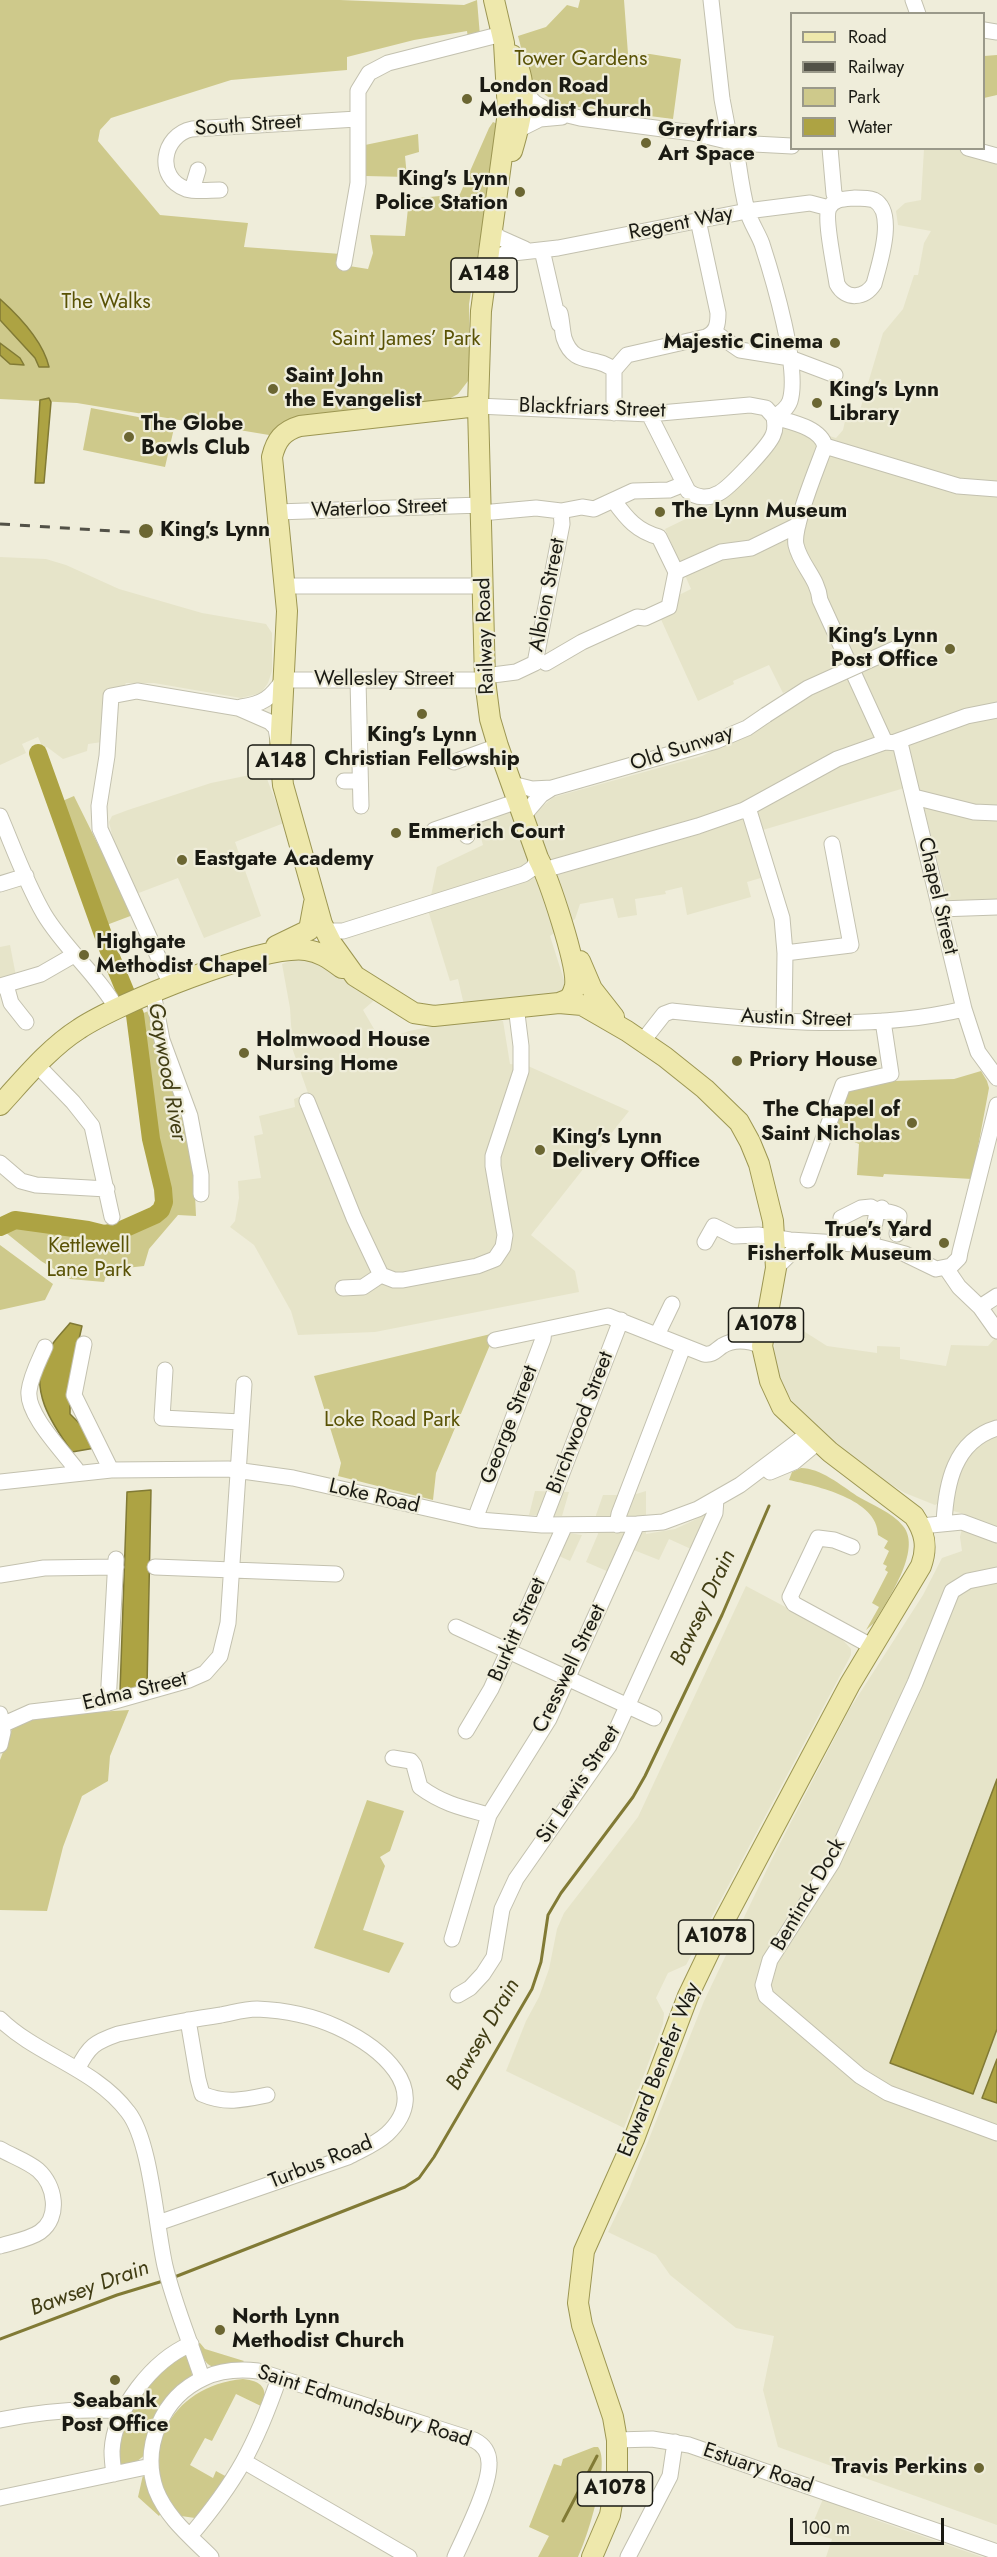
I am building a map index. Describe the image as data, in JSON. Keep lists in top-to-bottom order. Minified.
{"streets":{"main road":["A148","Railway Road","A1078","Edward Benefer Way"],"street":["South Street","Regent Way","Blackfriars Street","Waterloo Street","Albion Street","Wellesley Street","Old Sunway","Chapel Street","Austin Street","Birchwood Street","George Street","Loke Road","Burkitt Street","Cresswell Street","Edma Street","Sir Lewis Street","Bentinck Dock","Turbus Road","Saint Edmundsbury Road","Estuary Road"]},"crossings":[["Regent Way","A148"],["A148","Blackfriars Street"],["A148","Waterloo Street"],["A148","Railway Road"],["A148","Wellesley Street"],["A148","A1078"],["Blackfriars Street","Railway Road"],["Waterloo Street","Albion Street"],["Waterloo Street","Railway Road"],["Albion Street","Railway Road"],["Albion Street","Wellesley Street"],["Railway Road","Wellesley Street"],["Railway Road","Old Sunway"],["Chapel Street","Austin Street"],["Austin Street","A1078"],["A1078","Loke Road"],["A1078","Edward Benefer Way"],["Birchwood Street","Loke Road"],["George Street","Loke Road"],["Loke Road","Burkitt Street"],["Loke Road","Cresswell Street"],["Loke Road","Edma Street"],["Loke Road","Sir Lewis Street"],["Edward Benefer Way","Estuary Road"]],"water":["Gaywood River","Bawsey Drain"],"parks":["Tower Gardens","The Walks","Saint James’ Park","Kettlewell Lane Park","Loke Road Park"],"places":["London Road Methodist Church","Greyfriars Art Space","King's Lynn Police Station","Majestic Cinema","Saint John the Evangelist","King's Lynn Library","The Globe Bowls Club","The Lynn Museum","King's Lynn","King's Lynn Post Office","King's Lynn Christian Fellowship","Emmerich Court","Eastgate Academy","Highgate Methodist Chapel","Holmwood House Nursing Home","Priory House","The Chapel of Saint Nicholas","King's Lynn Delivery Office","True's Yard Fisherfolk Museum","North Lynn Methodist Church","Seabank Post Office","Travis Perkins"],"legend":["Road","Railway","Park","Water"],"scale_bar":"100 m"}
